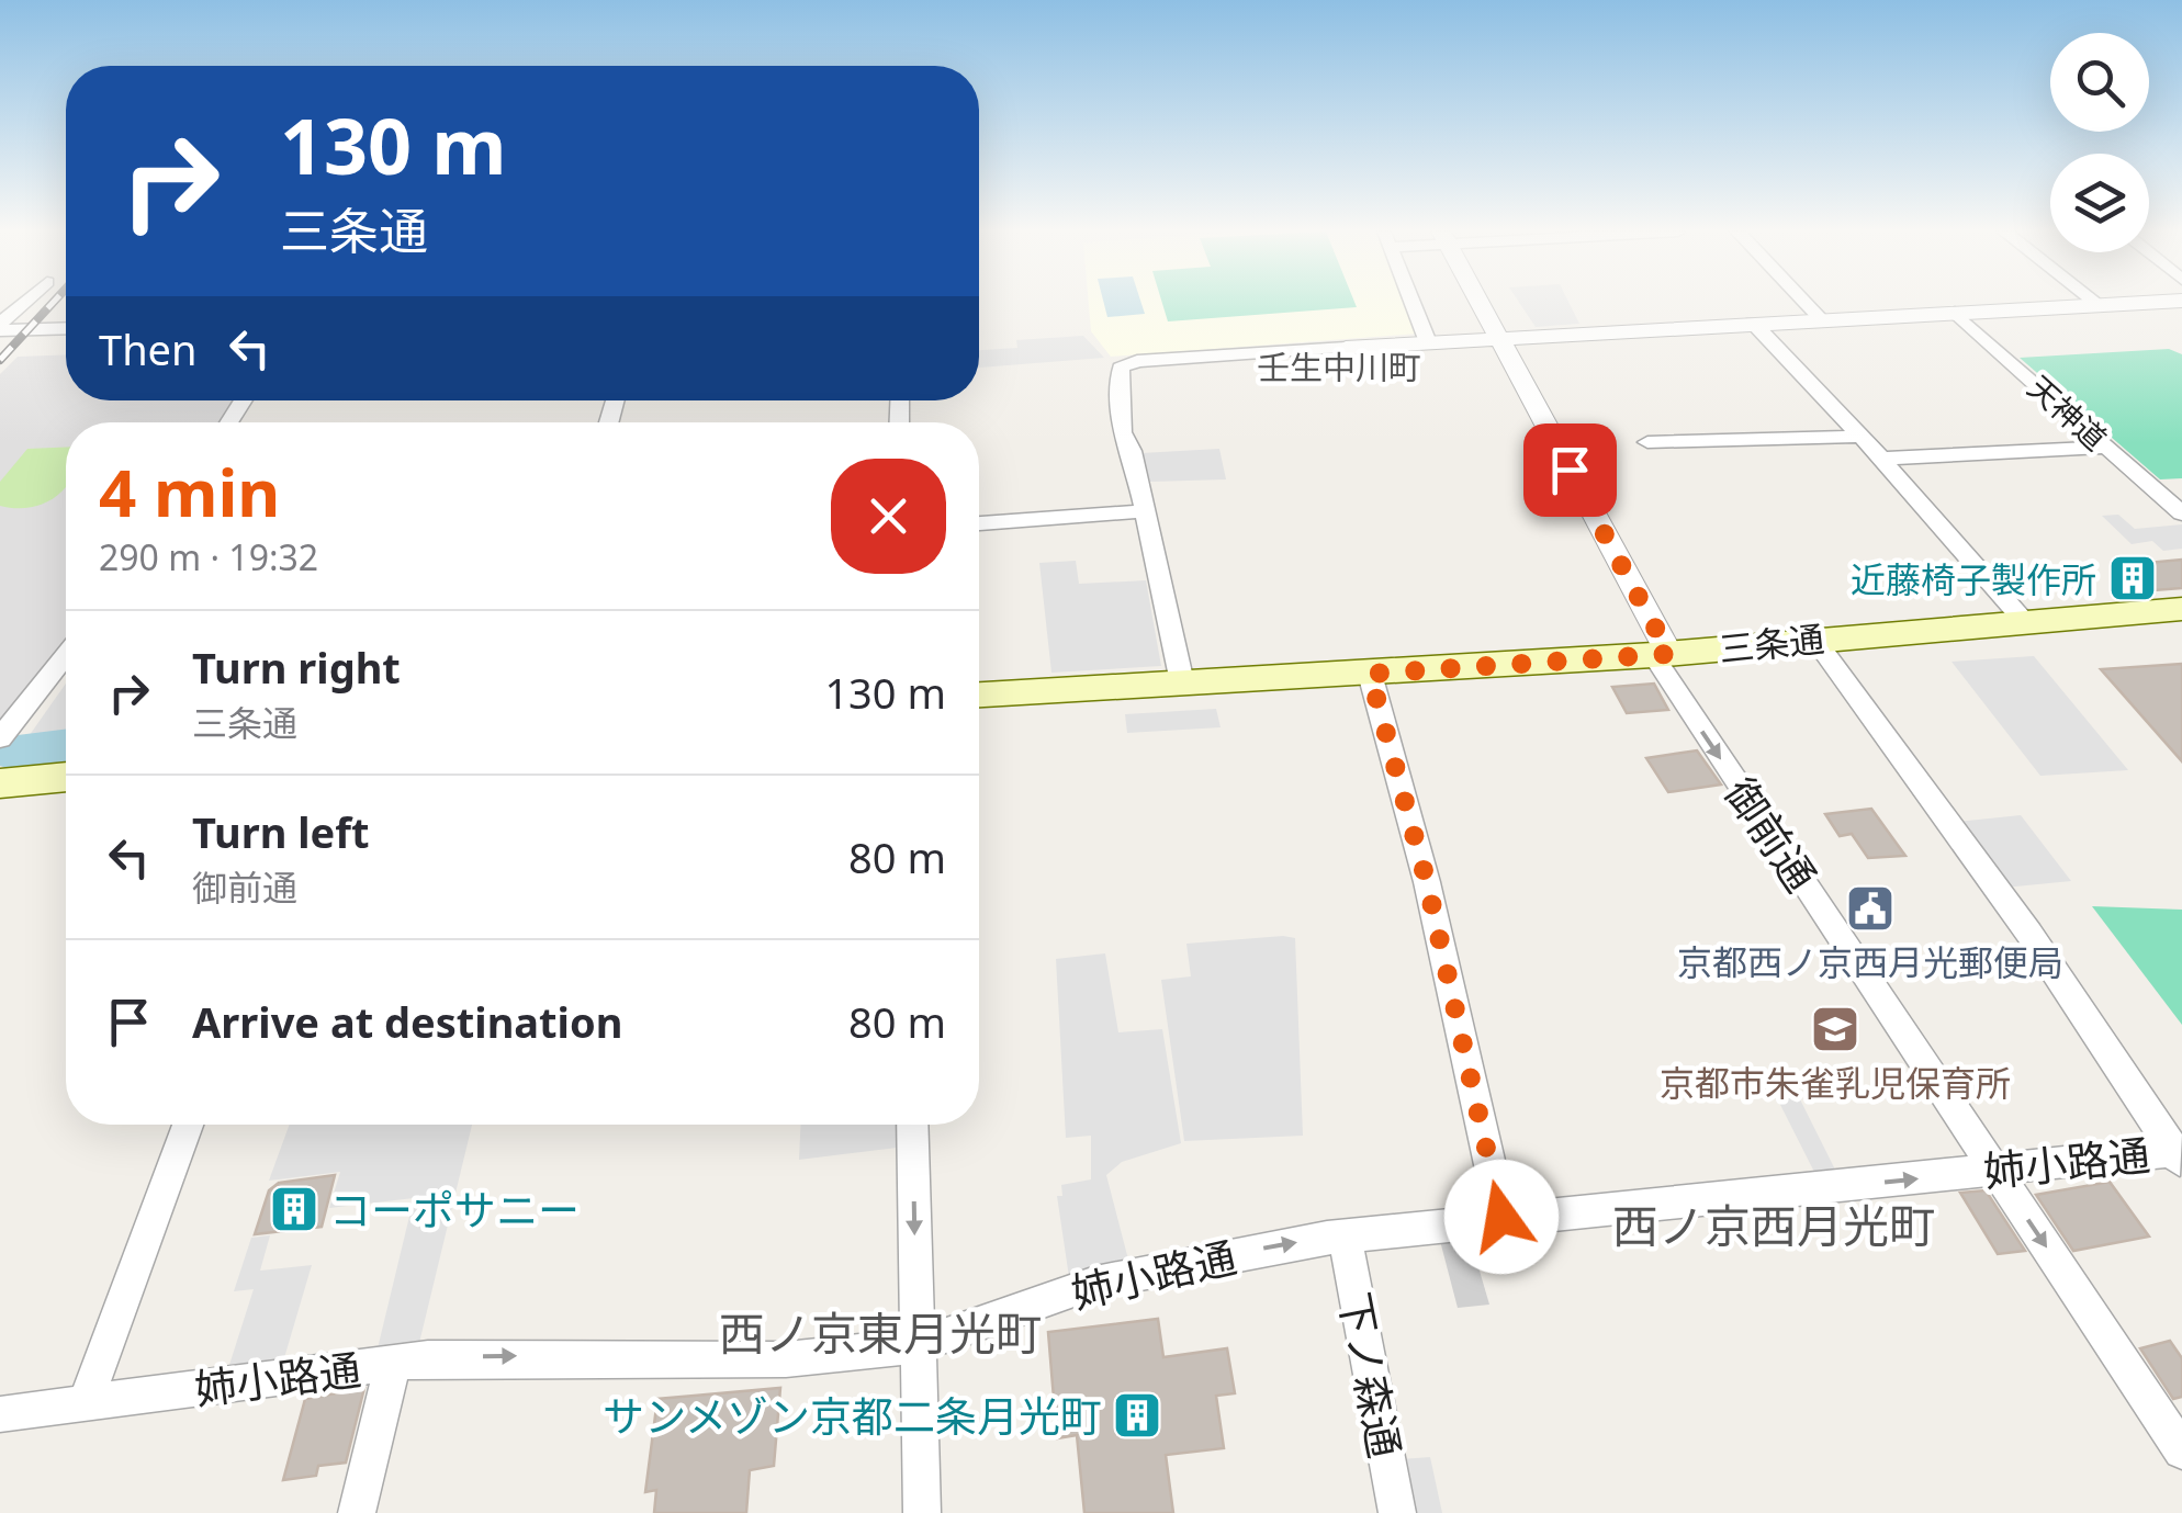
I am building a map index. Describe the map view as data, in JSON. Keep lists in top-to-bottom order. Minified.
{"streets":{"main road":["三条通"],"street":["天神道","御前通","姉小路通","下ノ森通"]},"crossings":[["三条通","御前通"],["御前通","姉小路通"],["姉小路通","下ノ森通"]],"one_way":["姉小路通"],"districts":["壬生中川町","西ノ京西月光町","西ノ京東月光町"],"places":{"building":["近藤椅子製作所","コーポサニー","サンメゾン京都二条月光町"],"public building":["京都西ノ京西月光郵便局"],"school or university":["京都市朱雀乳児保育所"]},"page":{"turn":["130 m","三条通"],"then":"Then","heading":["4 min","290 m · 19:32"],"list":[{"name":"Turn right","note":"三条通","value":"130 m"},{"name":"Turn left","note":"御前通","value":"80 m"},{"name":"Arrive at destination","value":"80 m"}]}}
